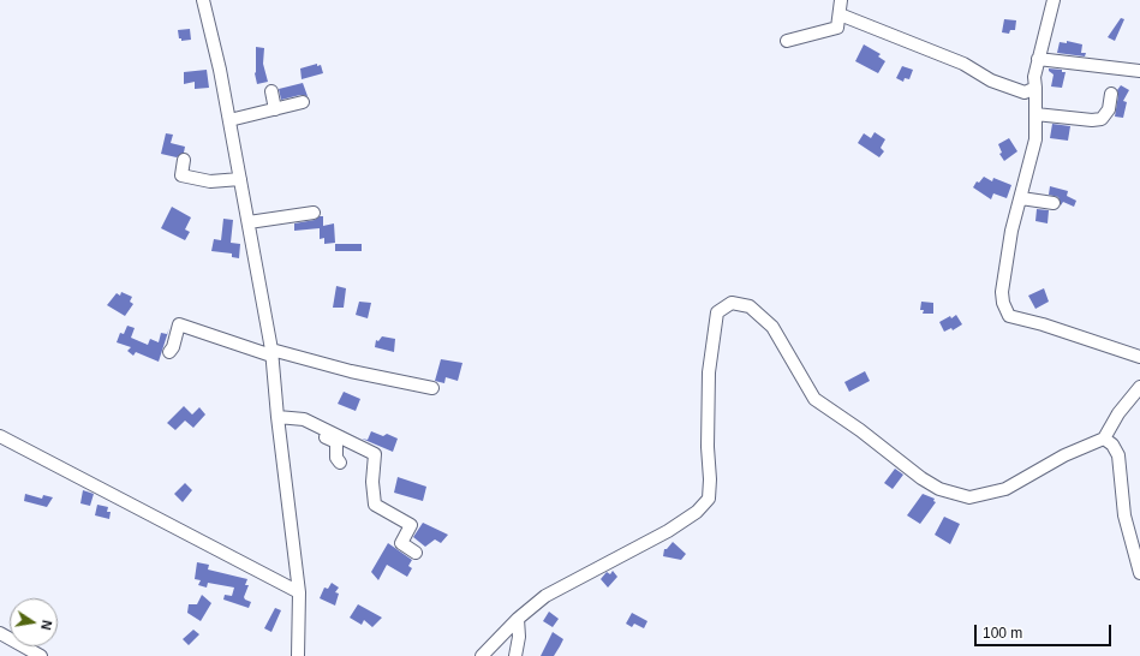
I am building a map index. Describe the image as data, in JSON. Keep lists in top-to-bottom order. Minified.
{"scale_bar":"100 m","north":"right"}
